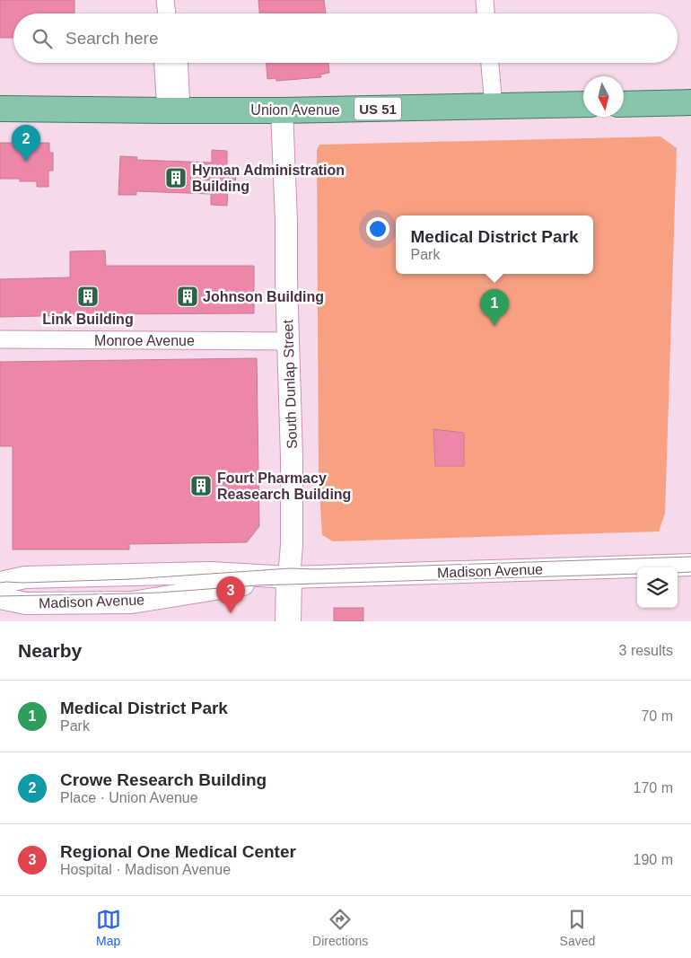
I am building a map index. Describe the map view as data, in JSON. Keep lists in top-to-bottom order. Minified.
{"streets":{"main road":["US 51","Union Avenue"],"street":["Monroe Avenue","South Dunlap Street","Madison Avenue"]},"crossings":[["Union Avenue","South Dunlap Street"],["Monroe Avenue","South Dunlap Street"],["South Dunlap Street","Madison Avenue"]],"places":{"building":["Hyman Administration Building","Link Building","Johnson Building","Fourt Pharmacy Reasearch Building"]},"north":"bottom","page":{"search":"Search here","pins":["2","1","3"],"popup":["Medical District Park","Park"],"heading":["Nearby","3 results"],"list":[{"mark":"1","name":"Medical District Park","note":"Park","value":"70 m"},{"mark":"2","name":"Crowe Research Building","note":"Place · Union Avenue","value":"170 m"},{"mark":"3","name":"Regional One Medical Center","note":"Hospital · Madison Avenue","value":"190 m"}],"nav":["Map","Directions","Saved"]}}
